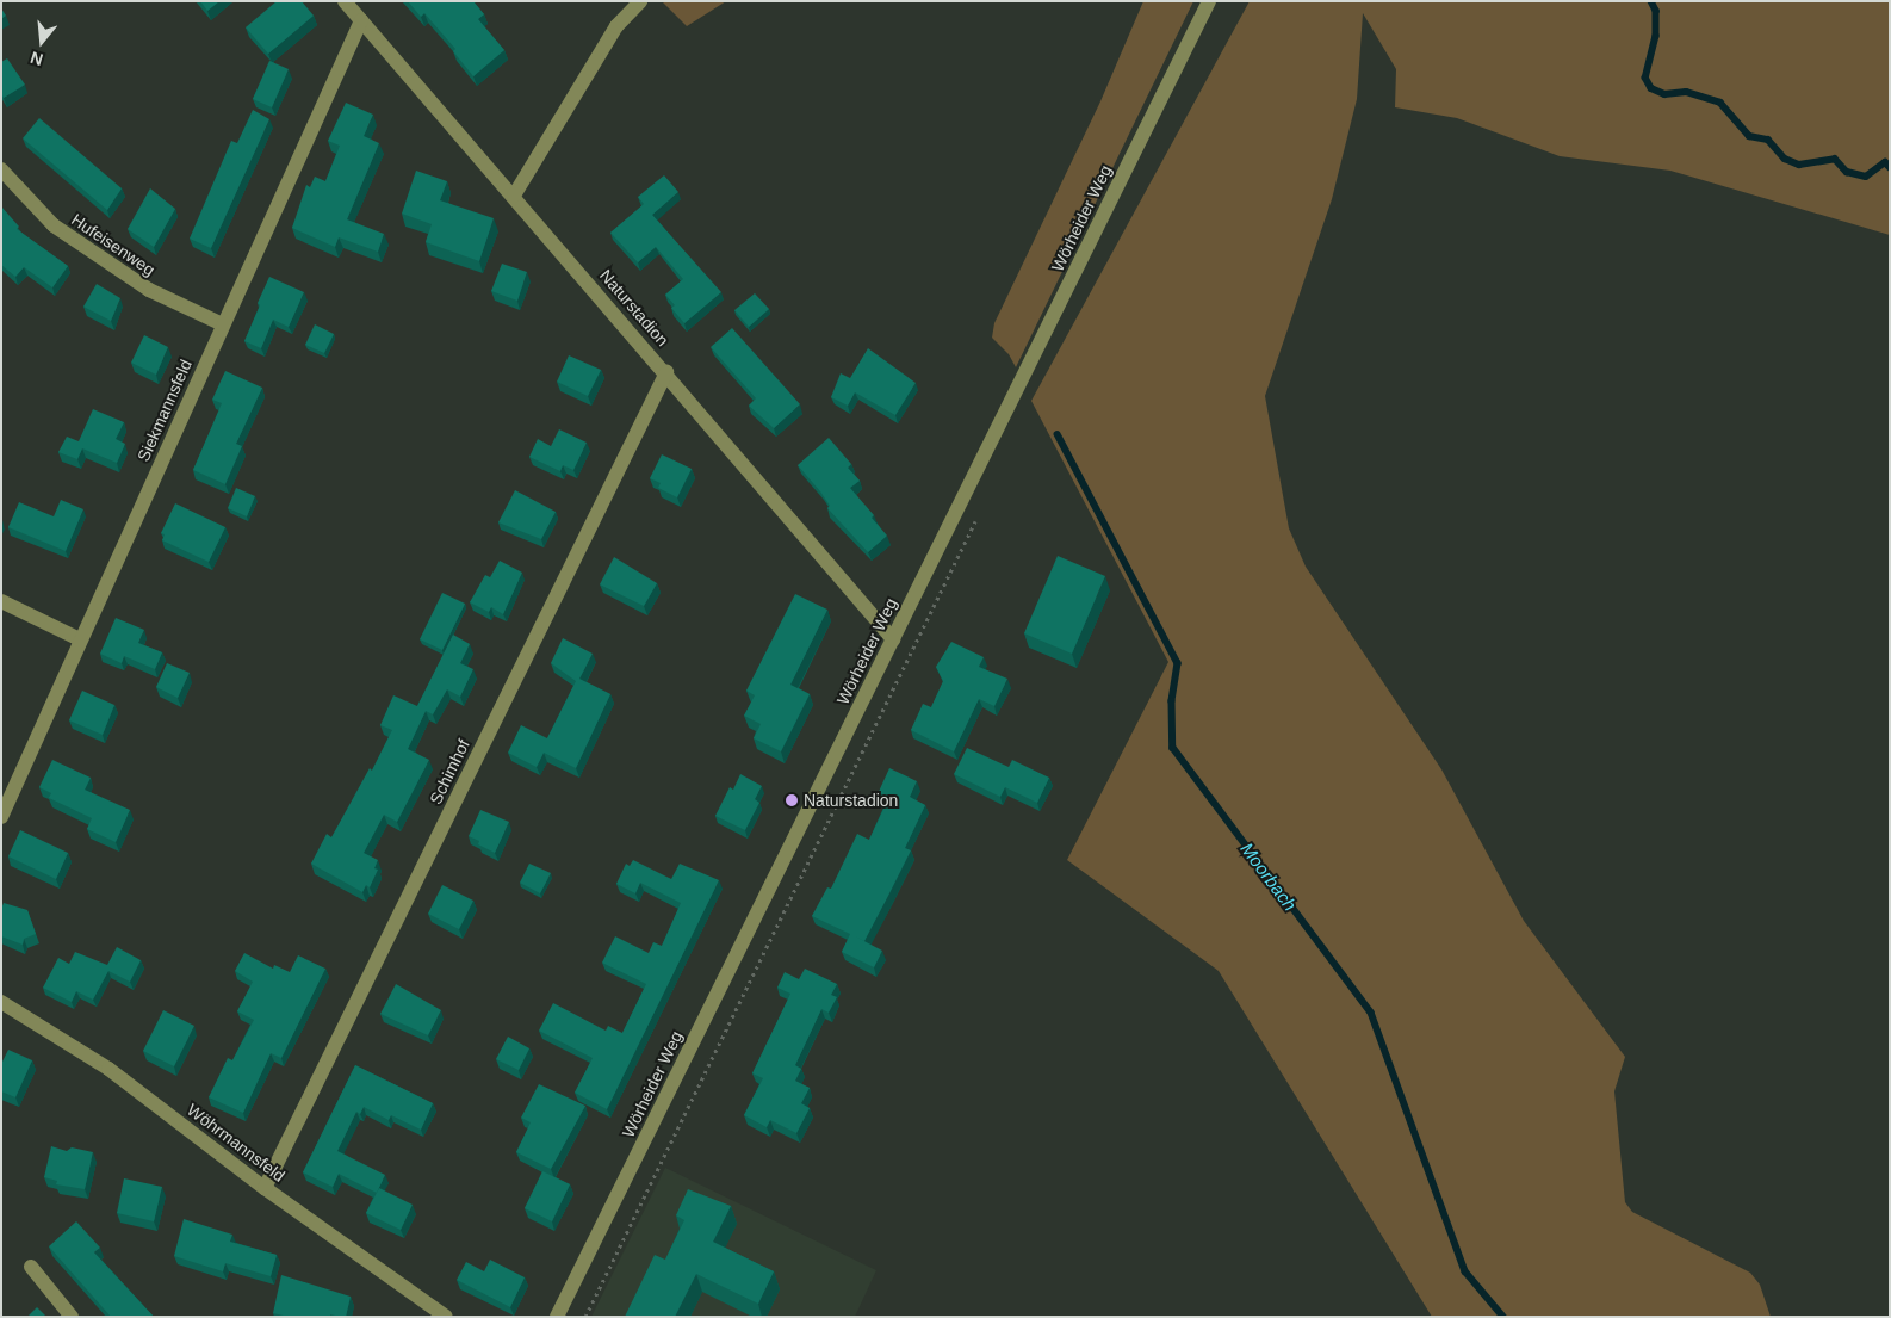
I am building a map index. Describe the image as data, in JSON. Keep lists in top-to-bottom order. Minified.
{"streets":{"street":["Wörheider Weg","Hufeisenweg","Naturstadion","Siekmannsfeld","Schimhof","Wöhrmannsfeld"]},"crossings":[["Wörheider Weg","Naturstadion"],["Hufeisenweg","Siekmannsfeld"],["Naturstadion","Siekmannsfeld"],["Naturstadion","Schimhof"],["Schimhof","Wöhrmannsfeld"]],"water":["Moorbach"],"places":["Naturstadion"],"north":"bottom"}
